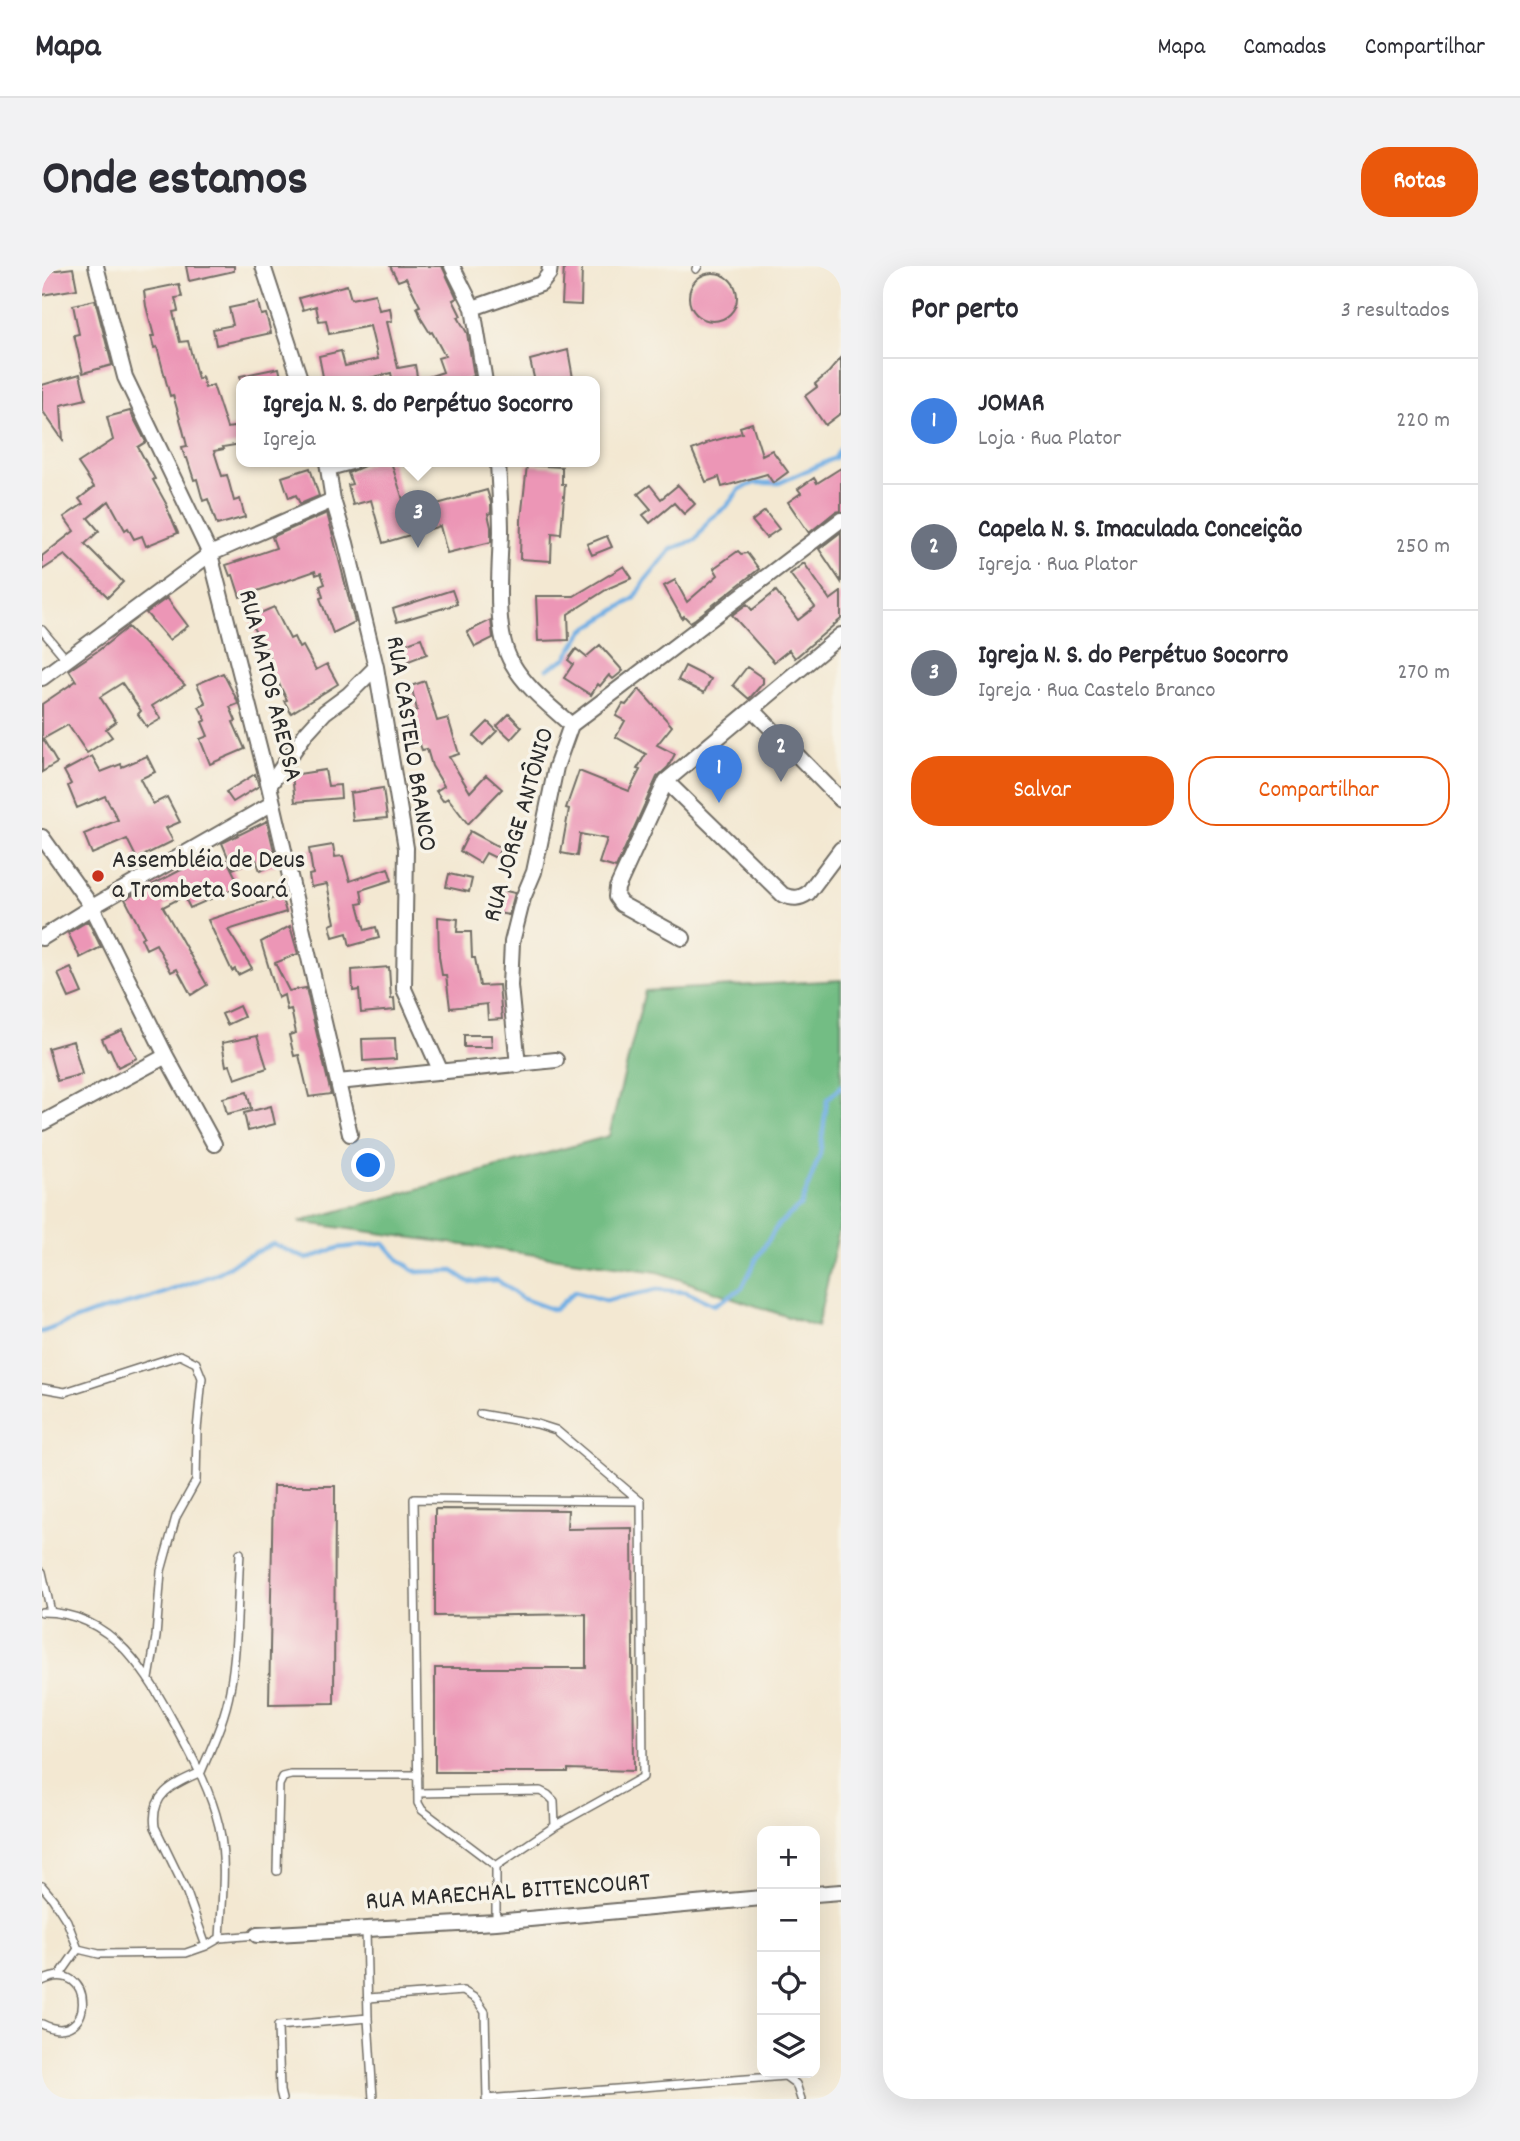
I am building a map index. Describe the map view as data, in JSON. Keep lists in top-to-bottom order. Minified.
{"streets":{"street":["RUA MATOS AREOSA","RUA CASTELO BRANCO","RUA JORGE ANTÔNIO","RUA MARECHAL BITTENCOURT"]},"places":["Assembléia de Deus a Trombeta Soará"],"page":{"header":"Mapa","nav":["Mapa","Camadas","Compartilhar"],"title":"Onde estamos","buttons":["Rotas",["Salvar","Compartilhar"]],"heading":["Por perto","3 resultados"],"list":[{"mark":"1","name":"JOMAR","note":"Loja · Rua Plator","value":"220 m"},{"mark":"2","name":"Capela N. S. Imaculada Conceição","note":"Igreja · Rua Plator","value":"250 m"},{"mark":"3","name":"Igreja N. S. do Perpétuo Socorro","note":"Igreja · Rua Castelo Branco","value":"270 m"}],"popup":["Igreja N. S. do Perpétuo Socorro","Igreja"],"pins":["3","2","1"],"map_buttons":["+","−"]}}
